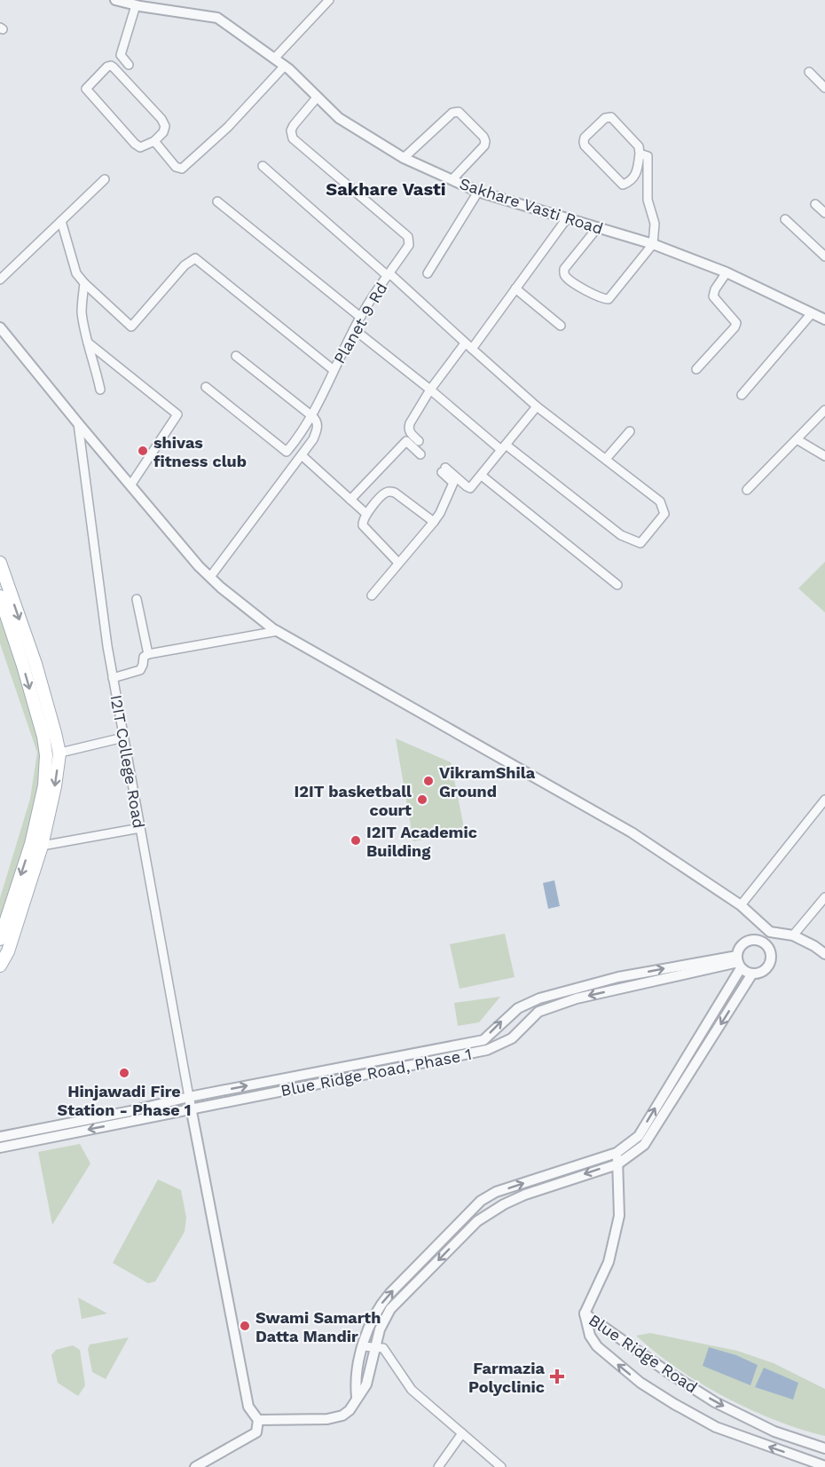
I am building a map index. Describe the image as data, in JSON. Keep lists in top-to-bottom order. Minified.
{"streets":{"street":["Sakhare Vasti Road","Planet 9 Rd","I2IT College Road","Blue Ridge Road, Phase 1","Blue Ridge Road"]},"crossings":[["Sakhare Vasti Road","Planet 9 Rd"],["I2IT College Road","Blue Ridge Road, Phase 1"]],"districts":["Sakhare Vasti"],"places":{"other":["shivas fitness club","VikramShila Ground","I2IT basketball court","I2IT Academic Building","Hinjawadi Fire Station - Phase 1","Swami Samarth Datta Mandir"],"health":["Farmazia Polyclinic"]}}
